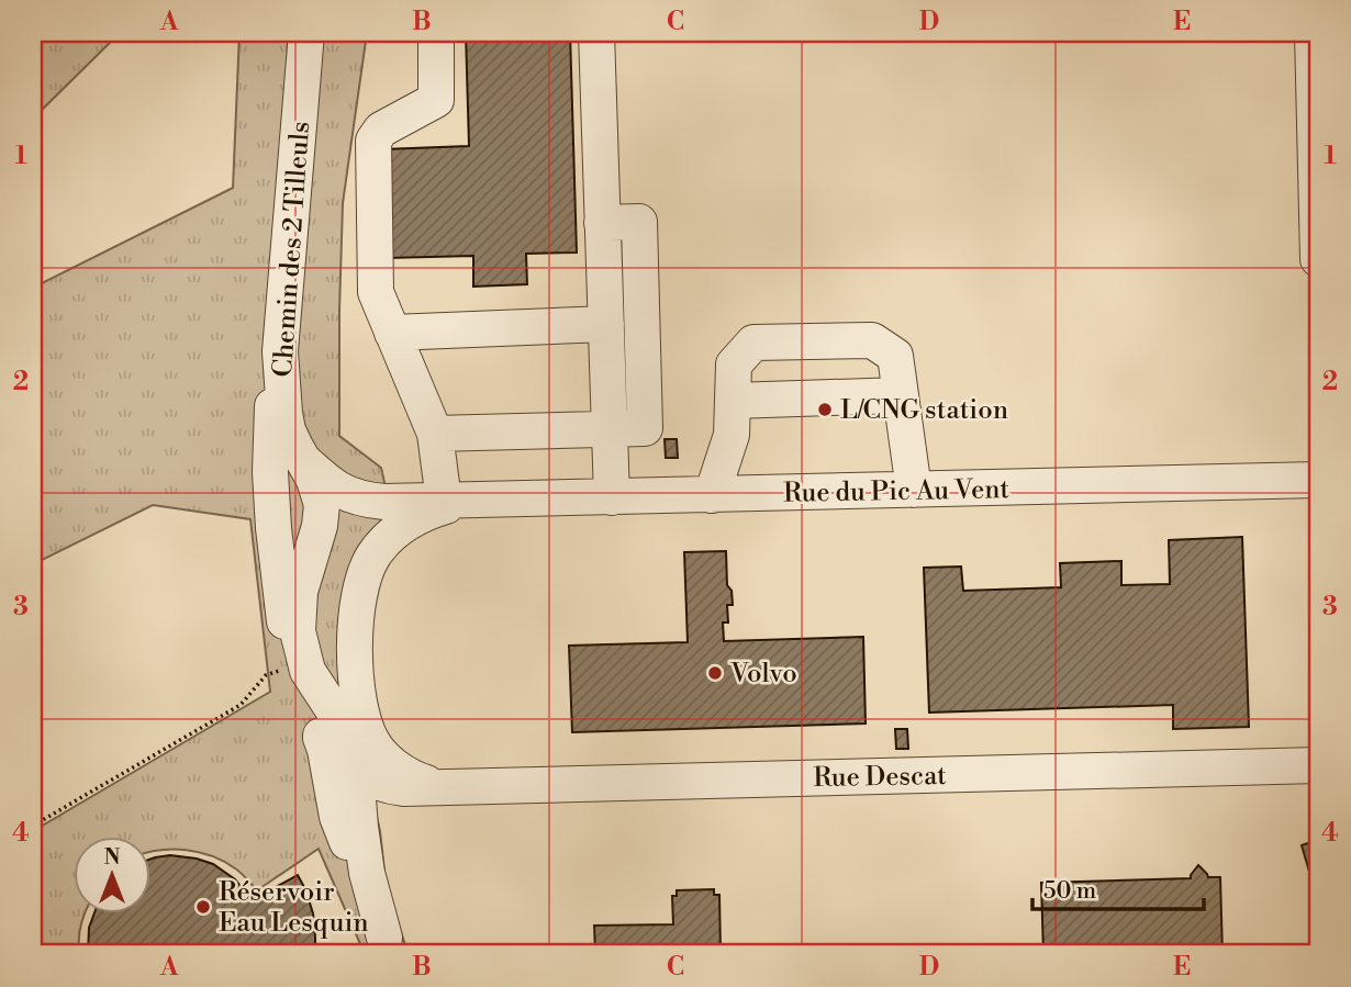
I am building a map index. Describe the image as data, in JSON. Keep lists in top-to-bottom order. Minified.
{"streets":{"street":["Chemin des 2 Tilleuls","Rue du Pic Au Vent","Rue Descat"]},"crossings":[["Chemin des 2 Tilleuls","Rue du Pic Au Vent"],["Rue du Pic Au Vent","Rue Descat"]],"places":["L/CNG station","Volvo","Réservoir Eau Lesquin"],"scale_bar":"50 m","north":"top","grid":{"columns":["A","B","C","D","E"],"rows":["1","2","3","4"]}}
